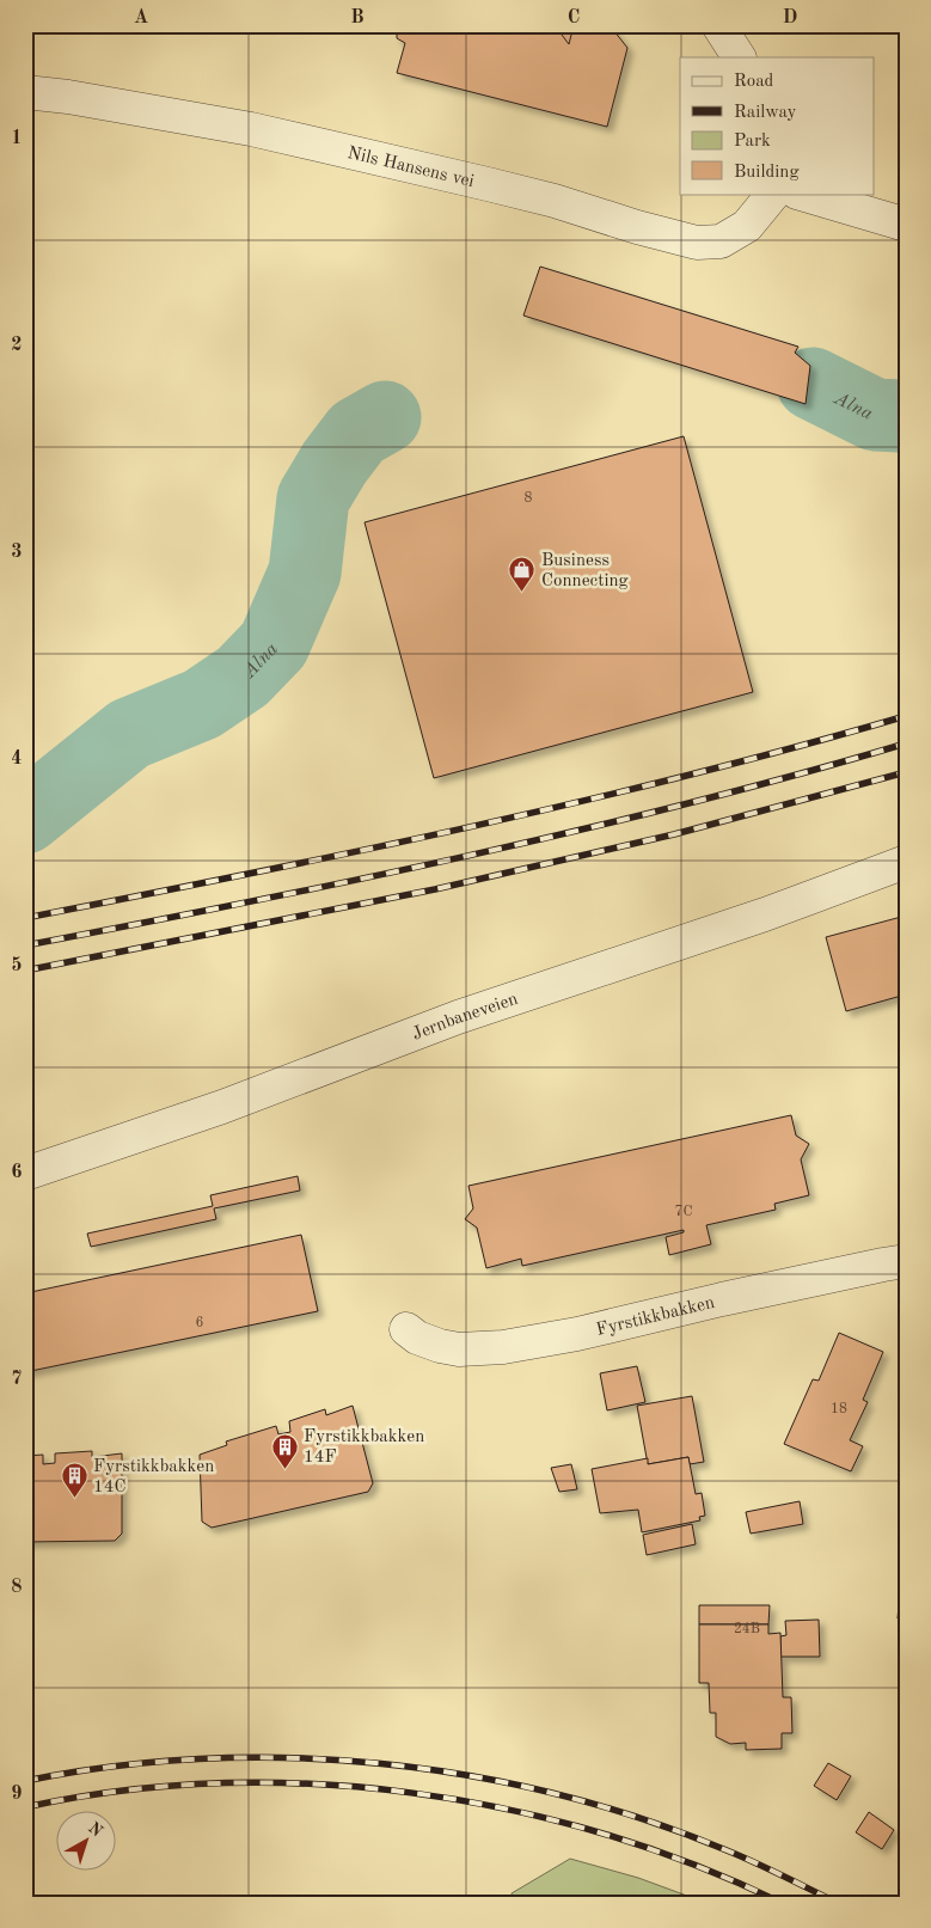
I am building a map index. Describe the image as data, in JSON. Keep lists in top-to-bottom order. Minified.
{"streets":{"street":["Nils Hansens vei","Jernbaneveien","Fyrstikkbakken"]},"water":["Alna"],"places":{"shop":["Business Connecting"],"building":["Fyrstikkbakken 14F","Fyrstikkbakken 14C"]},"house_numbers":["8","7C","6","18","24B"],"legend":["Road","Railway","Park","Building"],"north":"top right","grid":{"columns":["A","B","C","D"],"rows":["1","2","3","4","5","6","7","8","9"]}}
